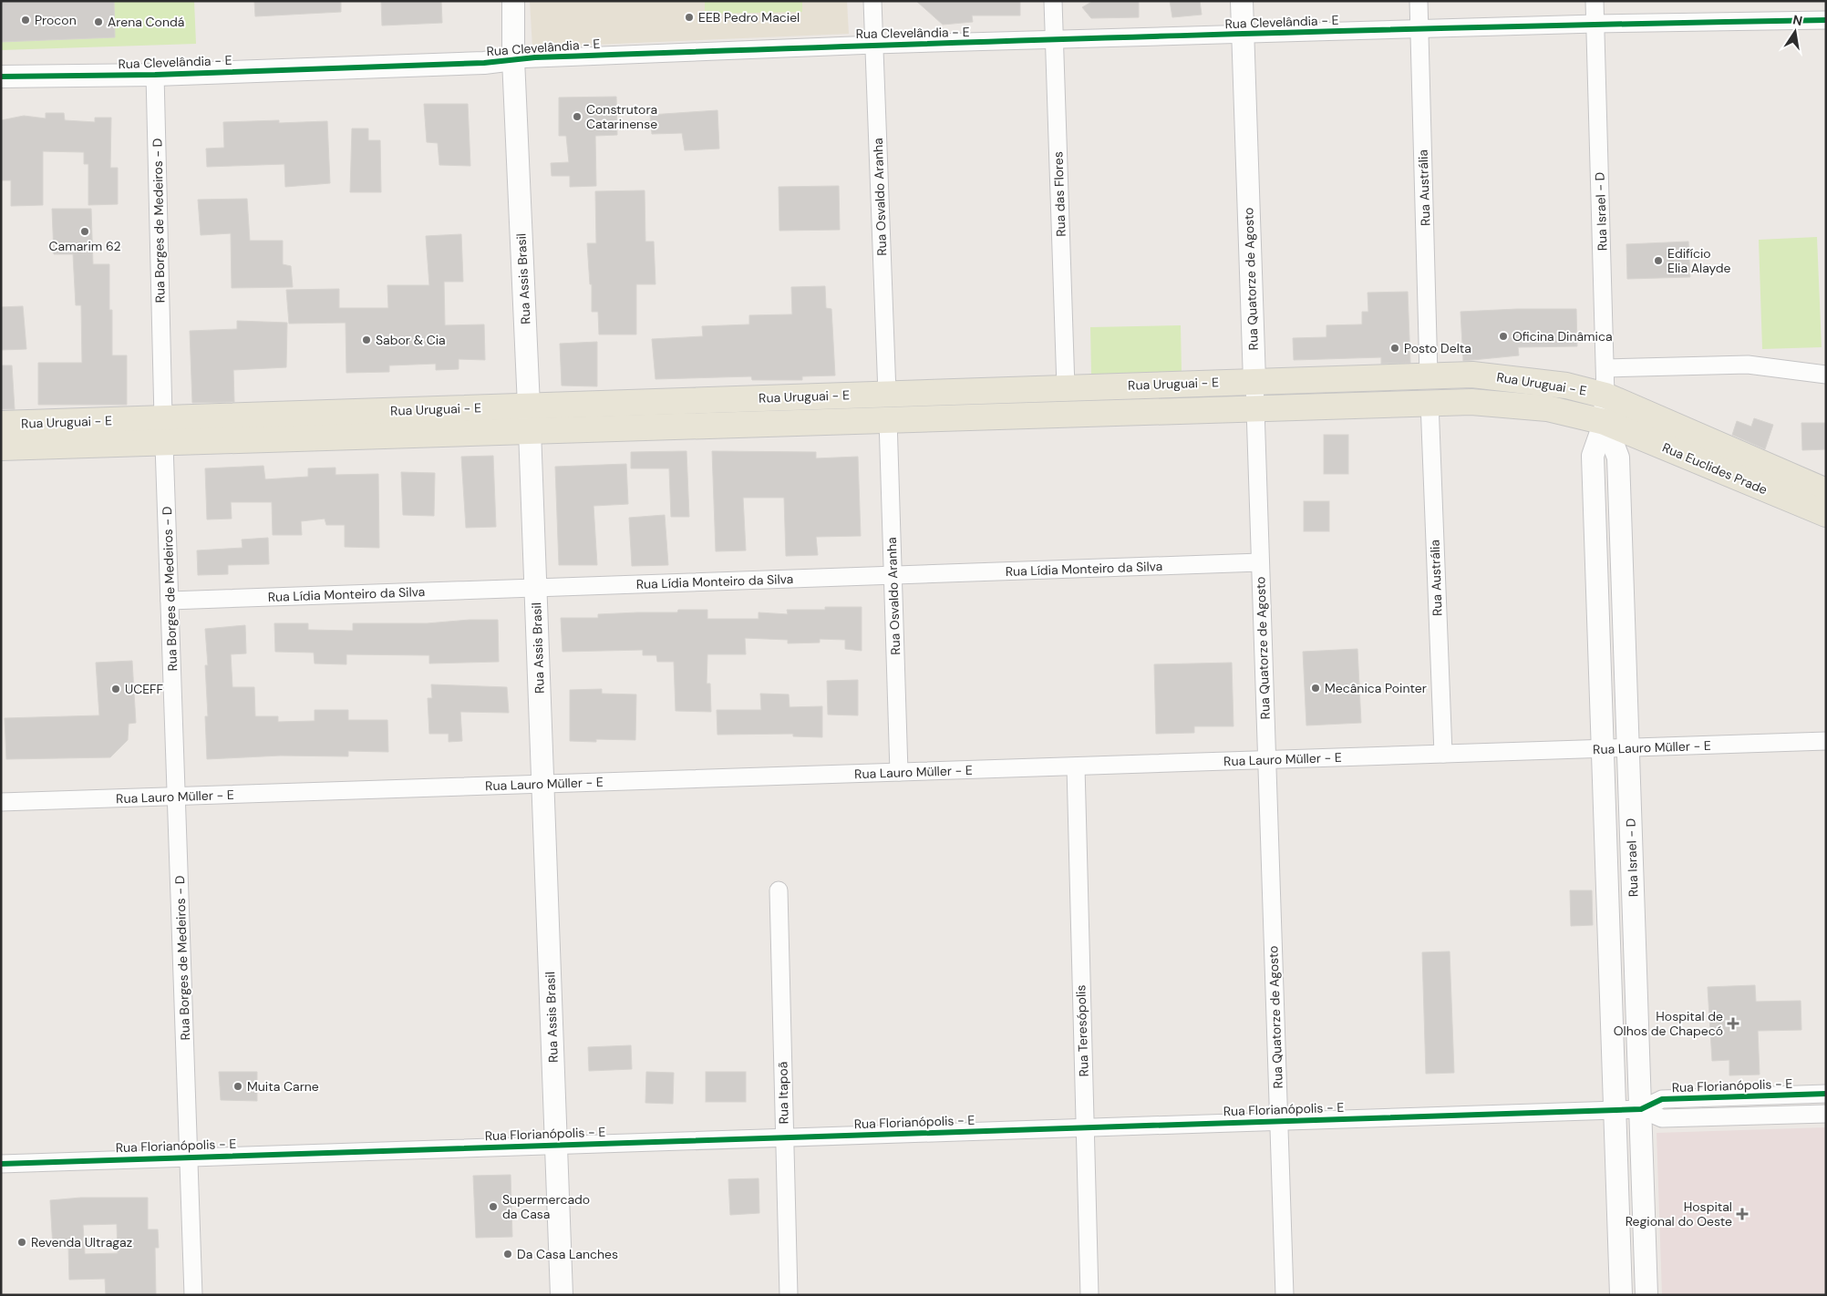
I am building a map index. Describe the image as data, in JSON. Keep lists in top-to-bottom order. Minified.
{"streets":{"main road":["Rua Uruguai - E","Rua Euclides Prade"],"street":["Rua Clevelândia - E","Rua Austrália","Rua das Flores","Rua Osvaldo Aranha","Rua Israel - D","Rua Borges de Medeiros - D","Rua Assis Brasil","Rua Quatorze de Agosto","Rua Lídia Monteiro da Silva","Rua Lauro Müller - E","Rua Teresópolis","Rua Florianópolis - E","Rua Itapoã"]},"crossings":[["Rua Clevelândia - E","Rua Austrália"],["Rua Clevelândia - E","Rua das Flores"],["Rua Clevelândia - E","Rua Osvaldo Aranha"],["Rua Clevelândia - E","Rua Israel - D"],["Rua Clevelândia - E","Rua Borges de Medeiros - D"],["Rua Clevelândia - E","Rua Assis Brasil"],["Rua Clevelândia - E","Rua Quatorze de Agosto"],["Rua Austrália","Rua Uruguai - E"],["Rua Austrália","Rua Lauro Müller - E"],["Rua das Flores","Rua Uruguai - E"],["Rua Osvaldo Aranha","Rua Uruguai - E"],["Rua Osvaldo Aranha","Rua Lídia Monteiro da Silva"],["Rua Osvaldo Aranha","Rua Lauro Müller - E"],["Rua Israel - D","Rua Uruguai - E"],["Rua Israel - D","Rua Euclides Prade"],["Rua Israel - D","Rua Lauro Müller - E"],["Rua Israel - D","Rua Florianópolis - E"],["Rua Borges de Medeiros - D","Rua Uruguai - E"],["Rua Borges de Medeiros - D","Rua Lídia Monteiro da Silva"],["Rua Borges de Medeiros - D","Rua Lauro Müller - E"],["Rua Borges de Medeiros - D","Rua Florianópolis - E"],["Rua Assis Brasil","Rua Uruguai - E"],["Rua Assis Brasil","Rua Lídia Monteiro da Silva"],["Rua Assis Brasil","Rua Lauro Müller - E"],["Rua Assis Brasil","Rua Florianópolis - E"],["Rua Quatorze de Agosto","Rua Uruguai - E"],["Rua Quatorze de Agosto","Rua Lídia Monteiro da Silva"],["Rua Quatorze de Agosto","Rua Lauro Müller - E"],["Rua Quatorze de Agosto","Rua Florianópolis - E"],["Rua Uruguai - E","Rua Euclides Prade"],["Rua Lauro Müller - E","Rua Teresópolis"],["Rua Teresópolis","Rua Florianópolis - E"],["Rua Florianópolis - E","Rua Itapoã"]],"places":{"other":["EEB Pedro Maciel","Procon","Arena Condá","Construtora Catarinense","Camarim 62","Edifício Elia Alayde","Oficina Dinâmica","Sabor & Cia","Posto Delta","Mecânica Pointer","UCEFF","Muita Carne","Supermercado da Casa","Revenda Ultragaz","Da Casa Lanches"],"health":["Hospital de Olhos de Chapecó","Hospital Regional do Oeste"]},"north":"top"}
